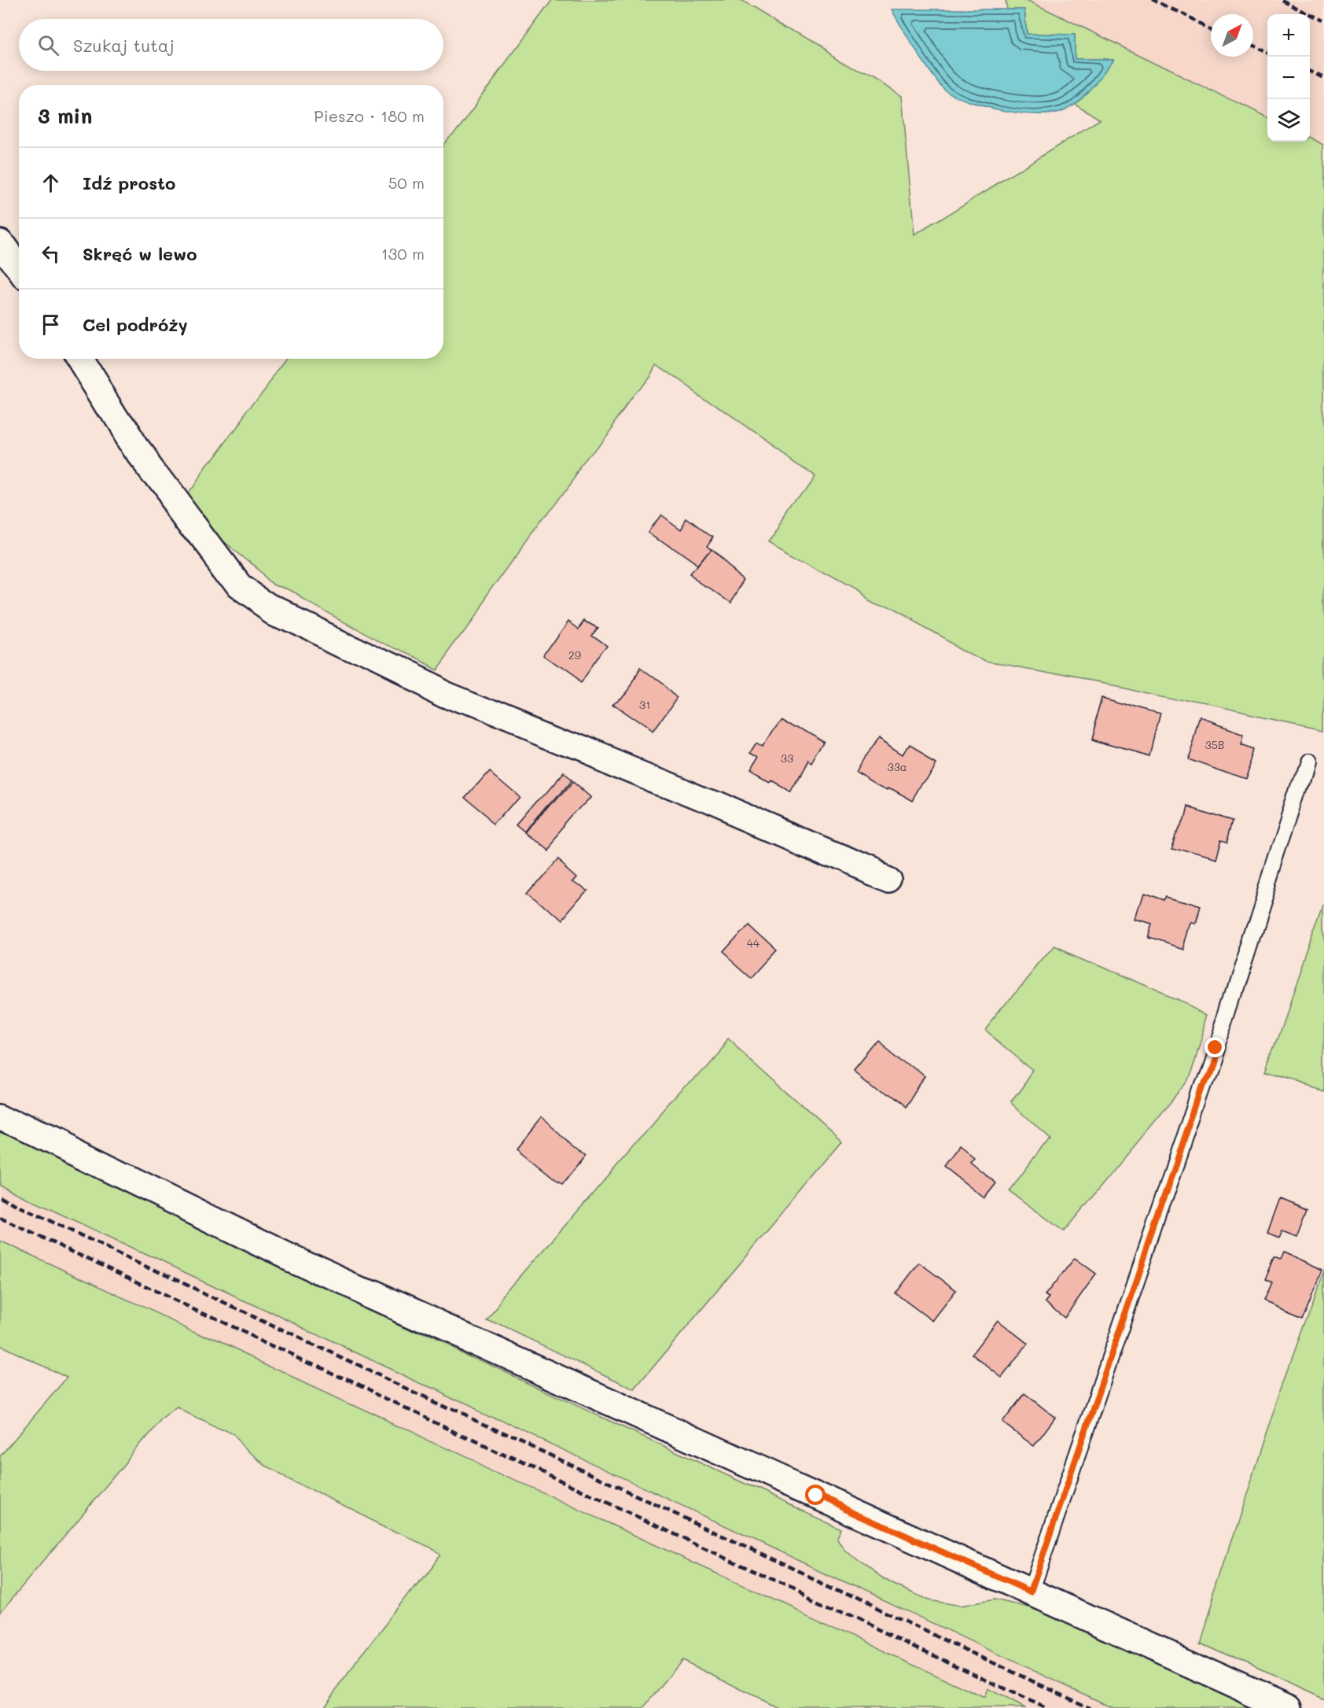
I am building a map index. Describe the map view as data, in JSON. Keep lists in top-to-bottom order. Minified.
{"house_numbers":["29","31","35B","33","33a","44"],"north":"top right","page":{"map_buttons":["+","−"],"search":"Szukaj tutaj","heading":["3 min","Pieszo · 180 m"],"list":[["Idź prosto","50 m"],["Skręć w lewo","130 m"],"Cel podróży"]}}
